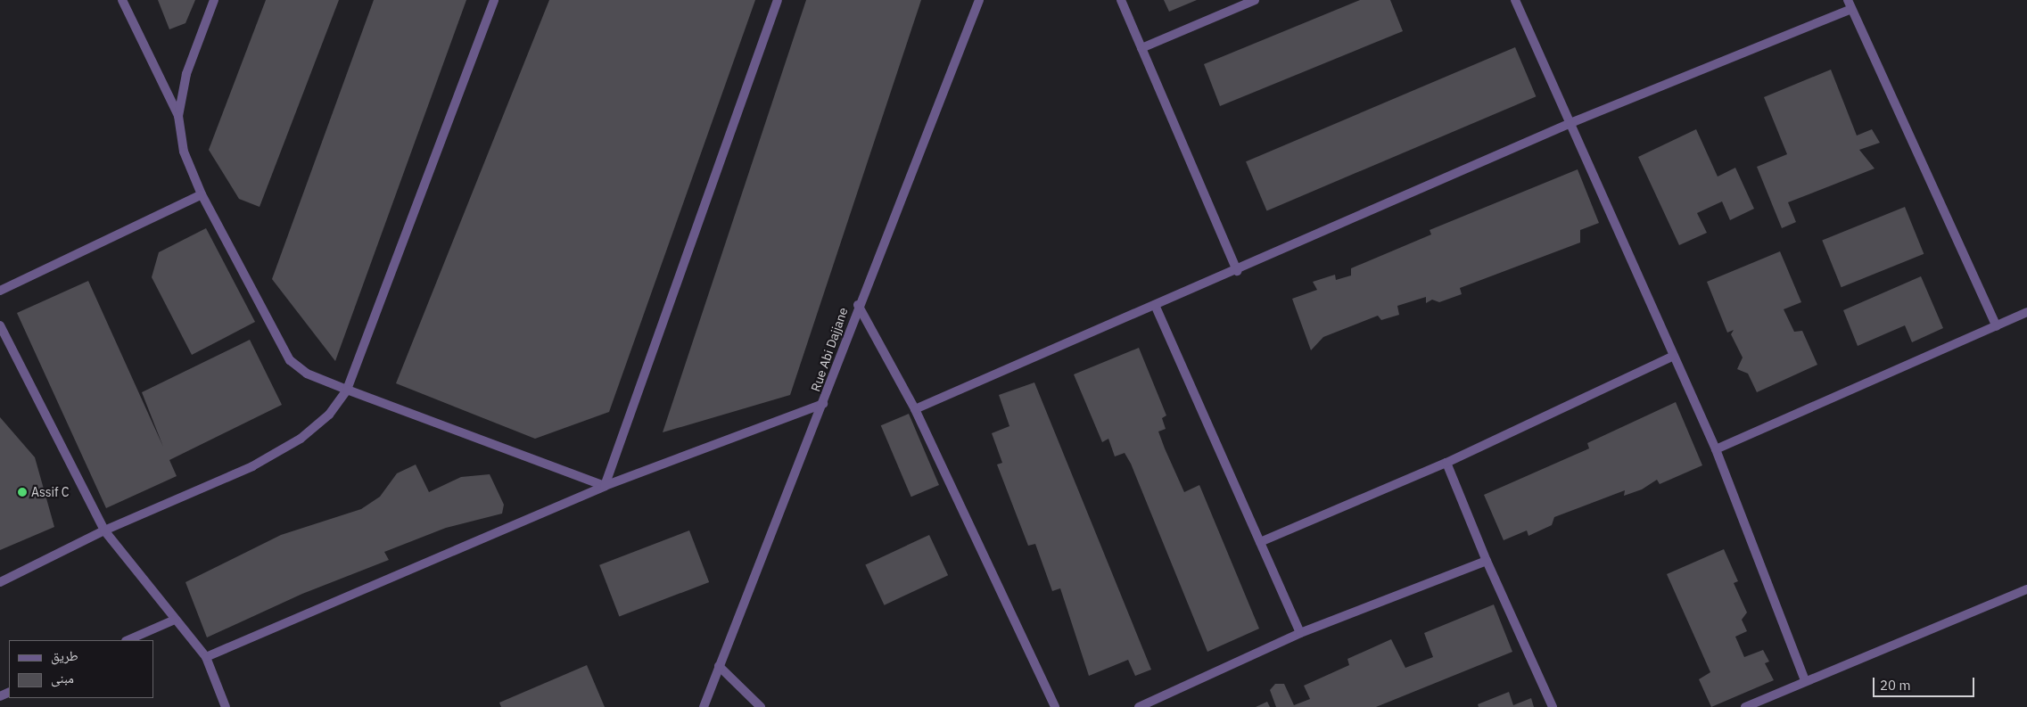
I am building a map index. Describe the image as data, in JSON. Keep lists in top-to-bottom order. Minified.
{"streets":{"street":["Rue Abi Dajjane"]},"places":["Assif C"],"legend":["طريق","مبنى"],"scale_bar":"20 m"}
